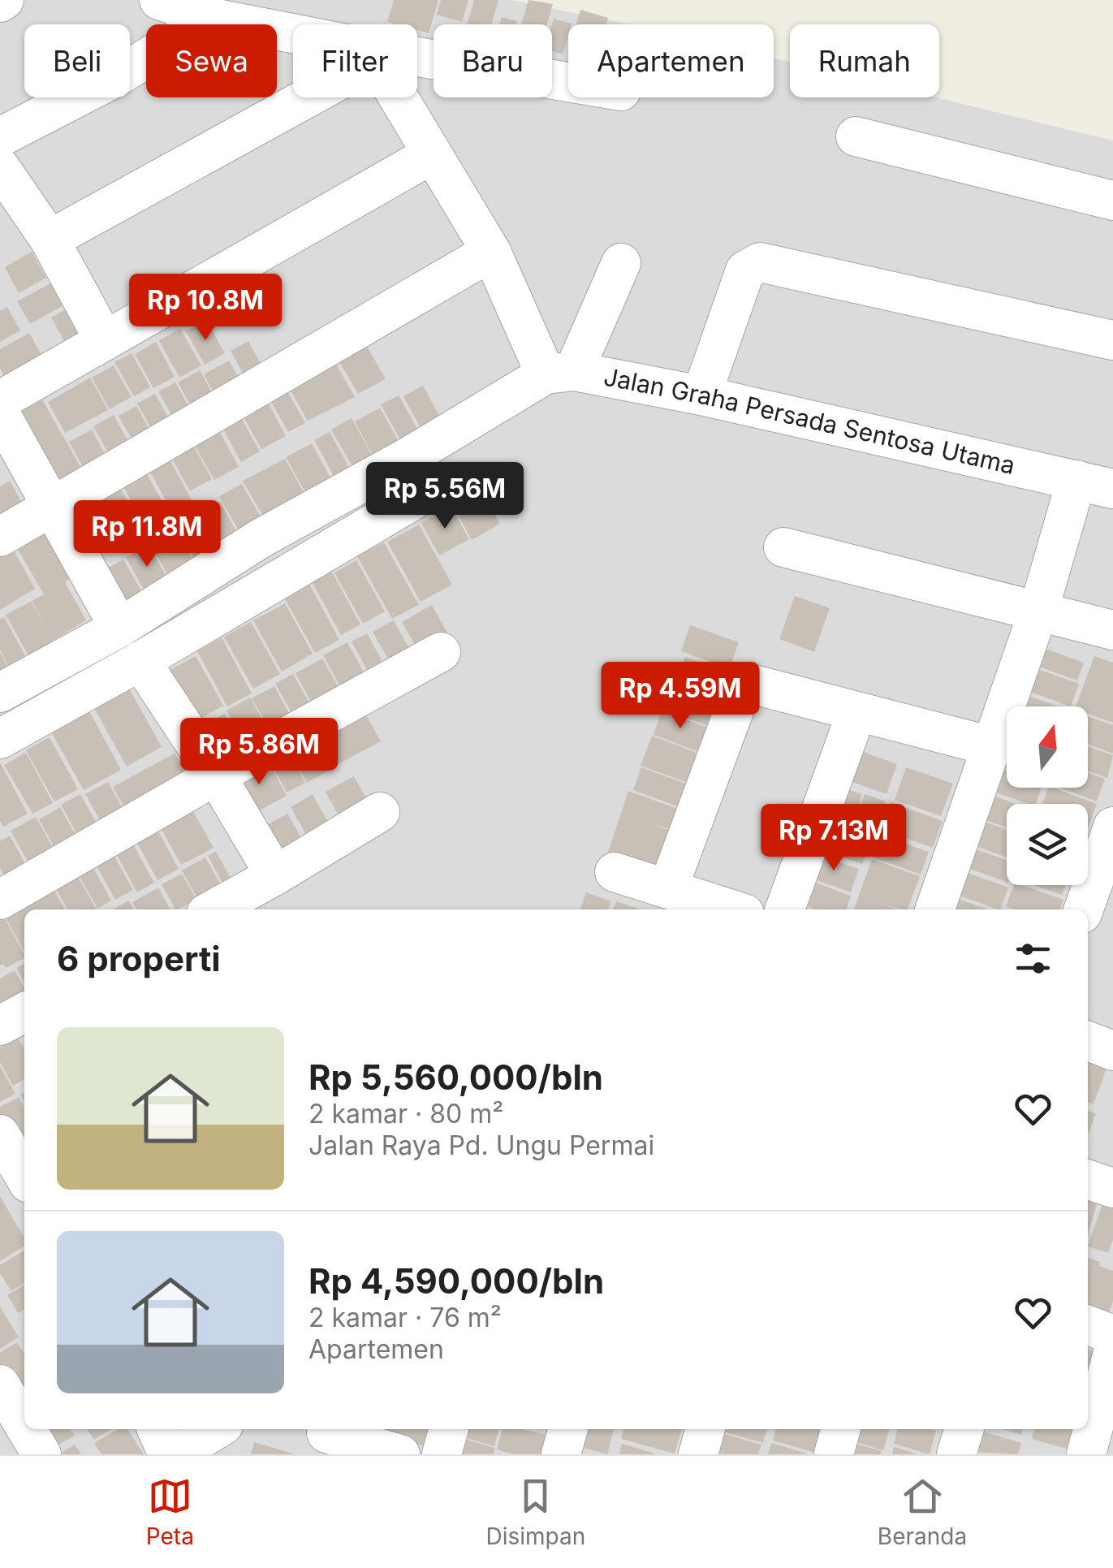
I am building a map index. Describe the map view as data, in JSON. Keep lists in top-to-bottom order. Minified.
{"streets":{"street":["Jalan Graha Persada Sentosa Utama"]},"north":"top","page":{"chip":["Beli","Sewa","Filter","Baru","Apartemen","Rumah"],"price":["Rp 10.8M","Rp 5.56M","Rp 11.8M","Rp 4.59M","Rp 5.86M","Rp 7.13M"],"heading":"6 properti","list":[{"name":"Rp 5,560,000/bln","note":"2 kamar · 80 m² · Jalan Raya Pd. Ungu Permai"},{"name":"Rp 4,590,000/bln","note":"2 kamar · 76 m² · Apartemen"}],"tabs":["Peta","Disimpan","Beranda"]}}
